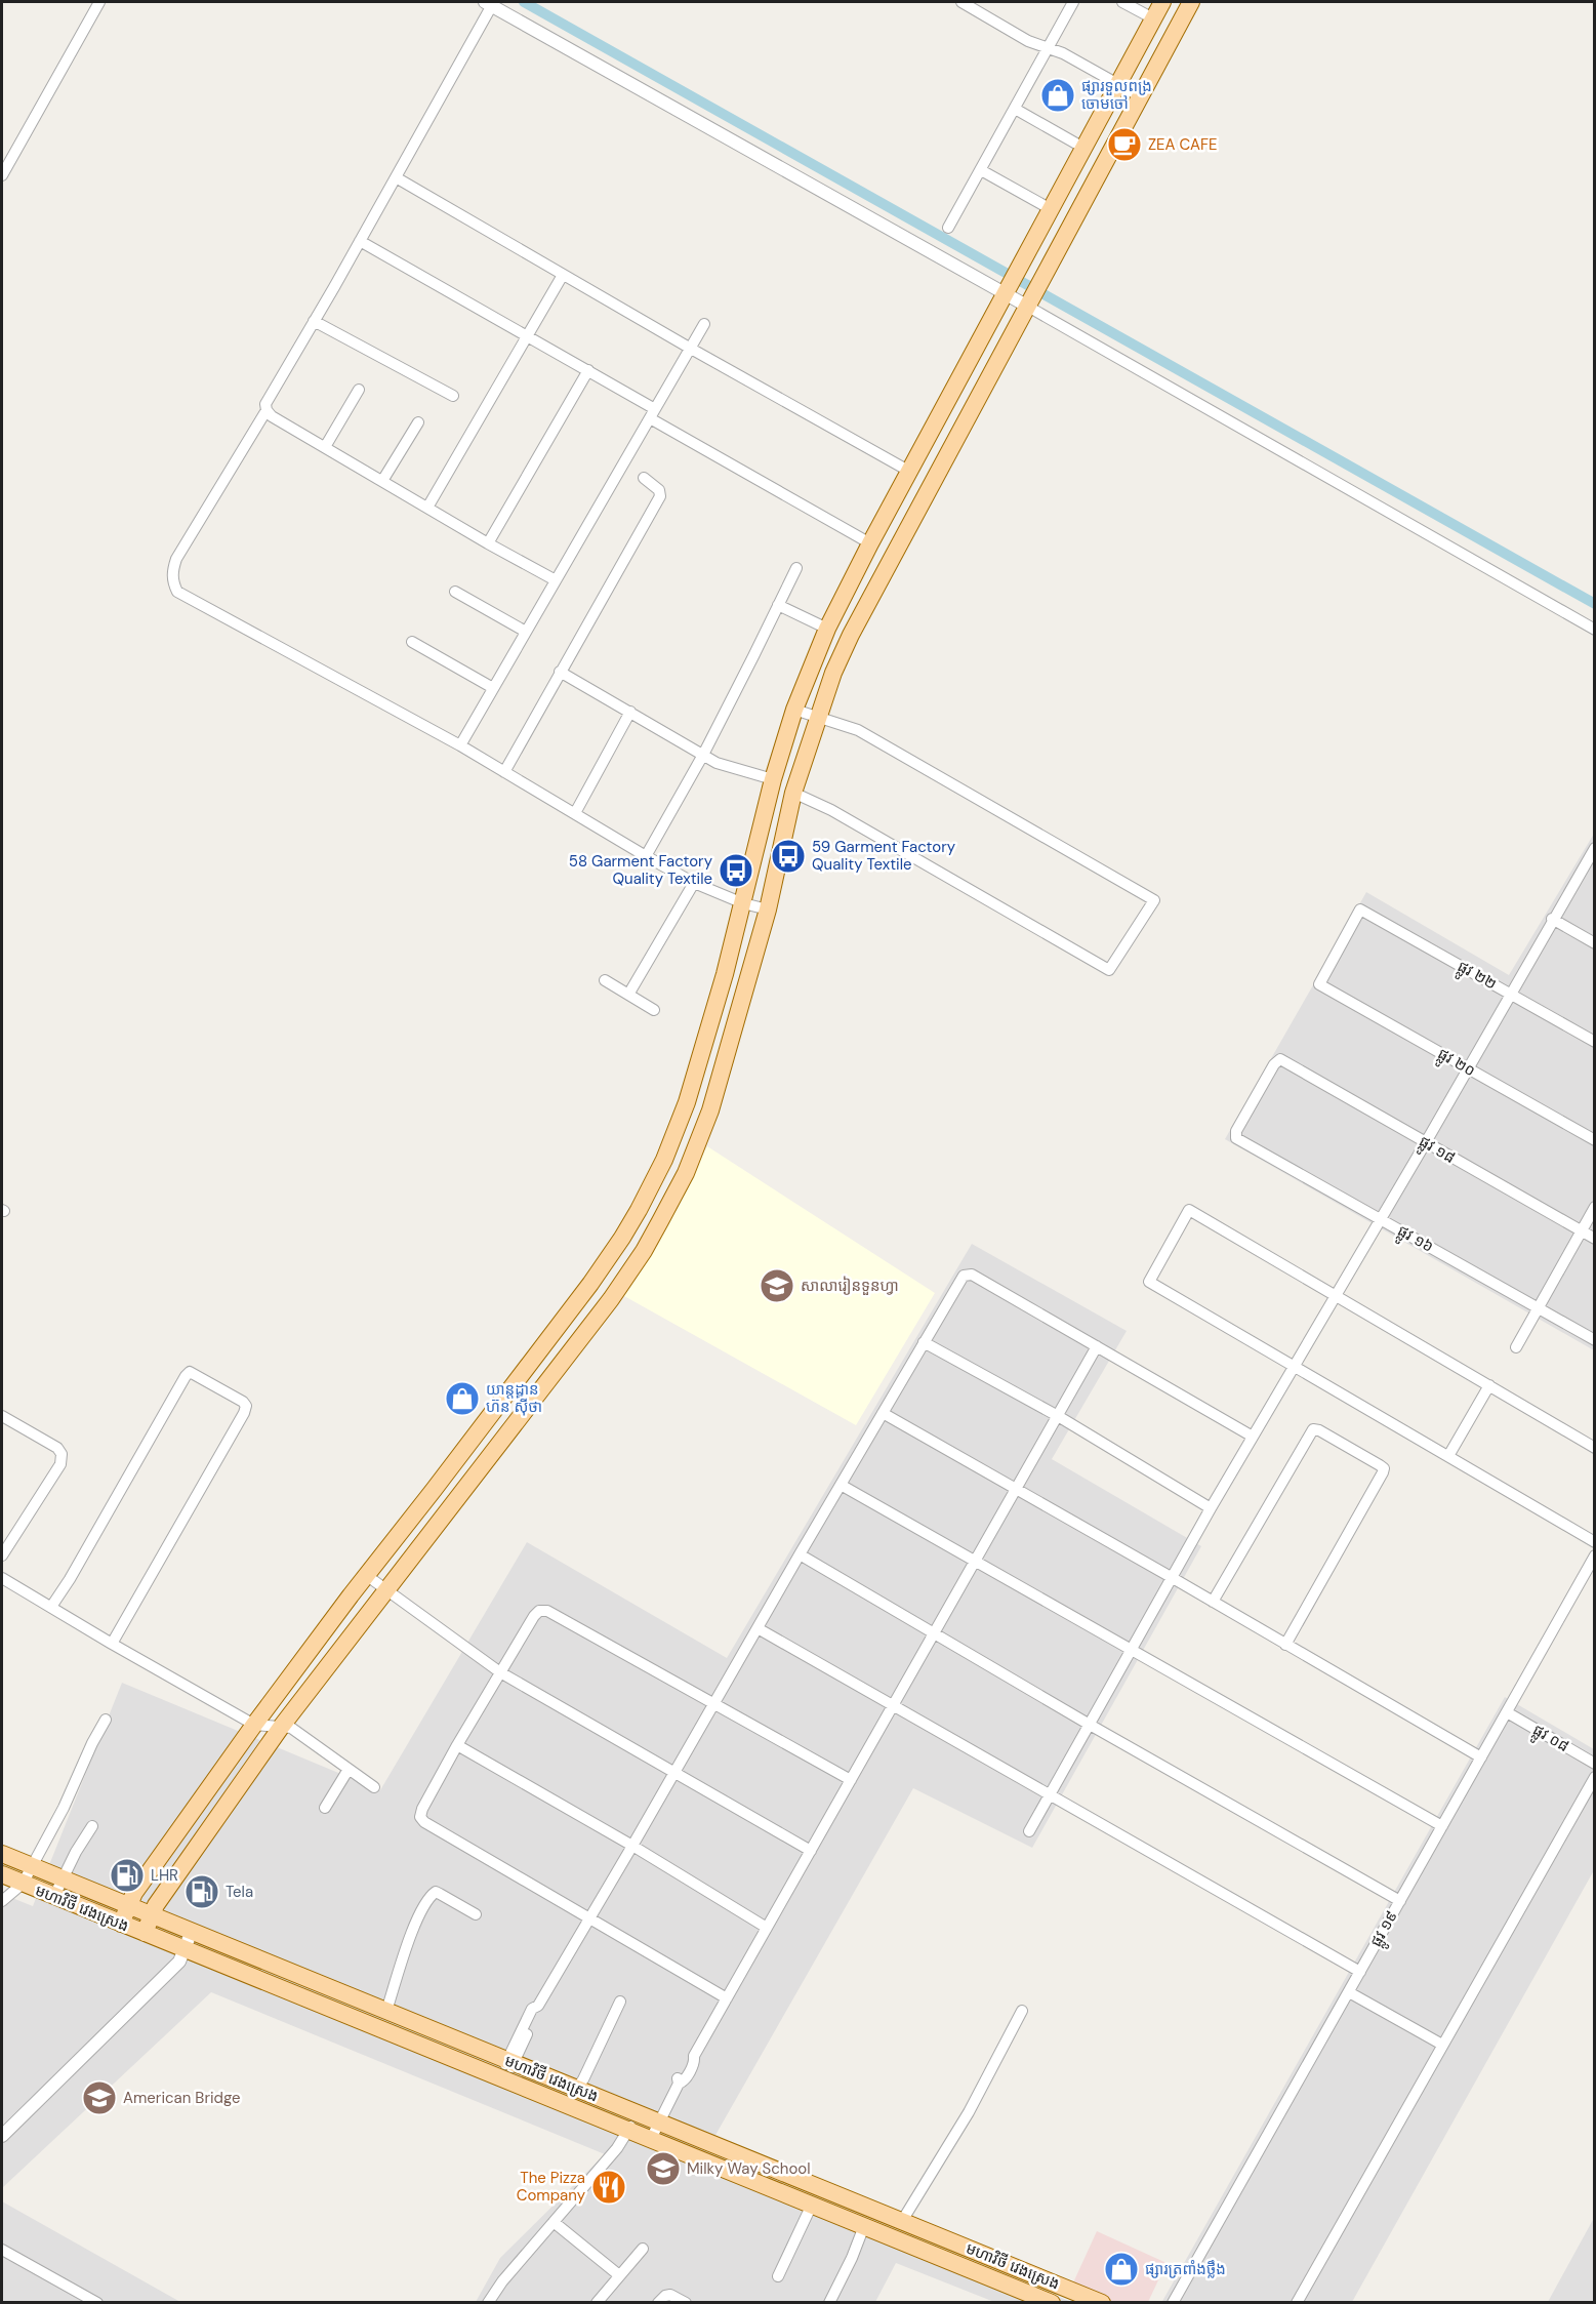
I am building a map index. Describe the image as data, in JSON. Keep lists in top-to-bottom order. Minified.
{"streets":{"main road":["មហាវិថី វេងស្រេង"],"street":["ផ្លូវ ២២","ផ្លូវ ២០","ផ្លូវ ១៨","ផ្លូវ ១៦","ផ្លូវ ០៨","ផ្លូវ ១៩"]},"crossings":[["ផ្លូវ ២២","ផ្លូវ ២០"],["ផ្លូវ ១៨","ផ្លូវ ១៦"],["ផ្លូវ ០៨","ផ្លូវ ១៩"]],"places":{"shop":["ផ្សារទួលពង្រ ចោមចៅ","យាន្ដដ្ឋាន ហ៊ន ស៊ីថា","ផ្សារត្រពាំងថ្លឹង"],"cafe":["ZEA CAFE"],"bus stop":["59 Garment Factory Quality Textile","58 Garment Factory Quality Textile"],"school or university":["សាលារៀនទួនហ្វា","American Bridge","Milky Way School"],"fuel station":["LHR","Tela"],"restaurant":["The Pizza Company"]}}
